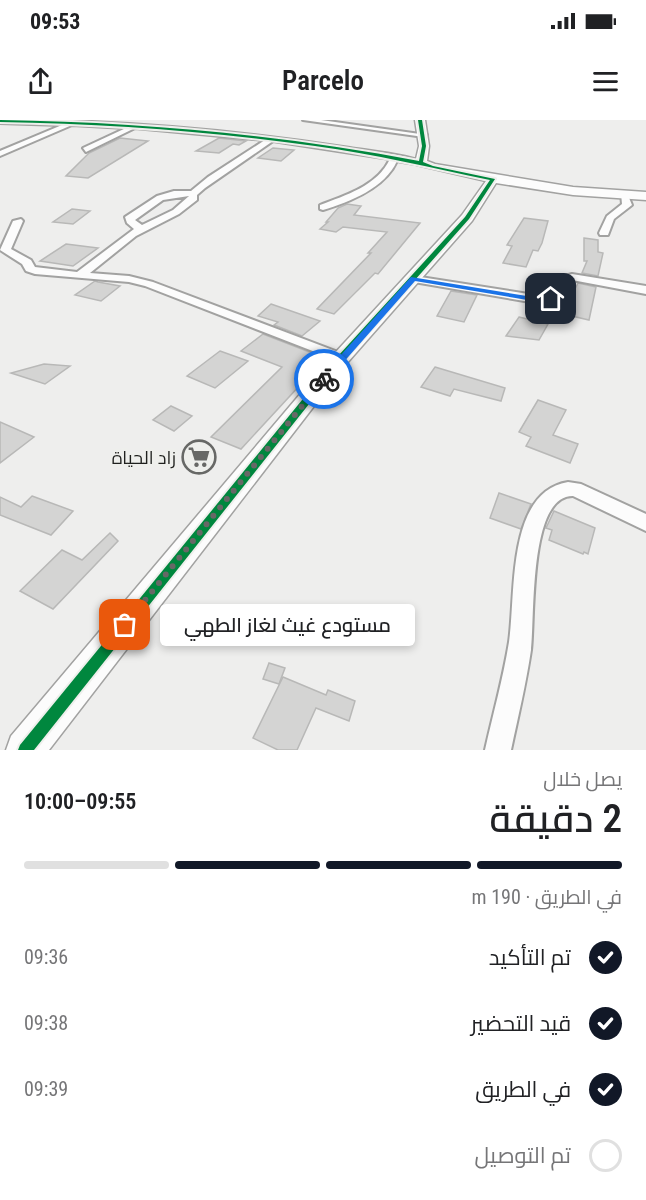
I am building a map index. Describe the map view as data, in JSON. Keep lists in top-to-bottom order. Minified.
{"places":{"supermarket":["زاد الحياة"],"other":["مستودع غيث لغاز الطهي"]},"page":{"status":"09:53","header":"Parcelo","bubble":"مستودع غيث لغاز الطهي","heading":["2 دقيقة","يصل خلال","09:55–10:00"],"bar":"في الطريق · 190 m","list":[["تم التأكيد","09:36"],["قيد التحضير","09:38"],["في الطريق","09:39"],"تم التوصيل"]}}
